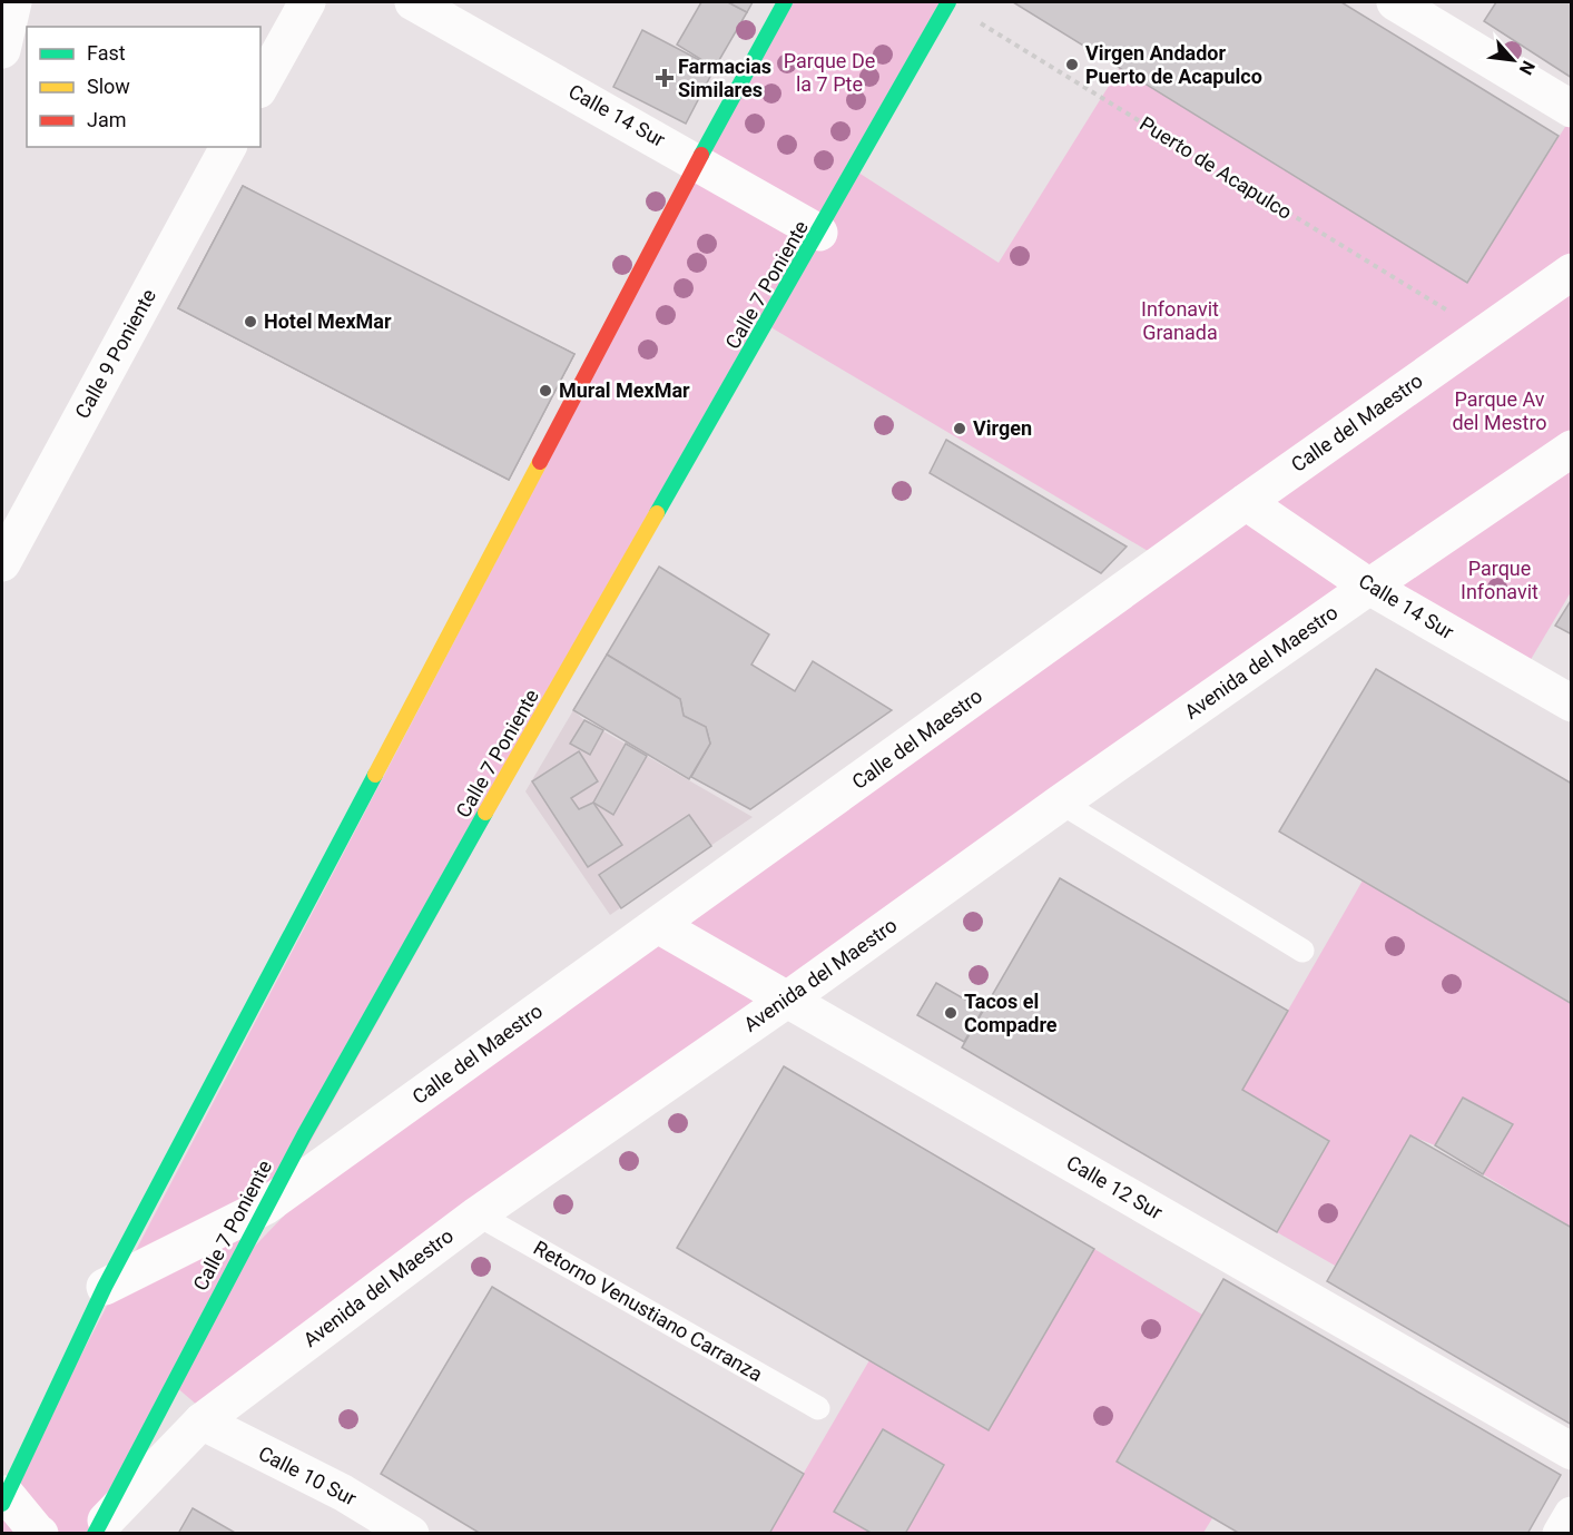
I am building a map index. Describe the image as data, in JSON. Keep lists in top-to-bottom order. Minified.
{"streets":{"main road":["Calle 7 Poniente"],"street":["Calle 14 Sur","Calle 9 Poniente","Calle del Maestro","Avenida del Maestro","Calle 12 Sur","Calle 10 Sur"],"lane":["Retorno Venustiano Carranza"],"path":["Puerto de Acapulco"]},"crossings":[["Calle 14 Sur","Calle 7 Poniente"],["Calle 14 Sur","Calle del Maestro"],["Calle 14 Sur","Avenida del Maestro"],["Puerto de Acapulco","Calle 7 Poniente"],["Puerto de Acapulco","Calle del Maestro"],["Calle 7 Poniente","Calle del Maestro"],["Calle 7 Poniente","Avenida del Maestro"],["Calle del Maestro","Calle 12 Sur"],["Avenida del Maestro","Calle 12 Sur"],["Avenida del Maestro","Retorno Venustiano Carranza"],["Avenida del Maestro","Calle 10 Sur"]],"parks":["Parque De la 7 Pte","Infonavit Granada","Parque Av del Mestro","Parque Infonavit"],"places":{"other":["Virgen Andador Puerto de Acapulco","Hotel MexMar","Mural MexMar","Virgen","Tacos el Compadre"],"health":["Farmacias Similares"]},"legend":["Fast","Slow","Jam"],"north":"bottom right"}
